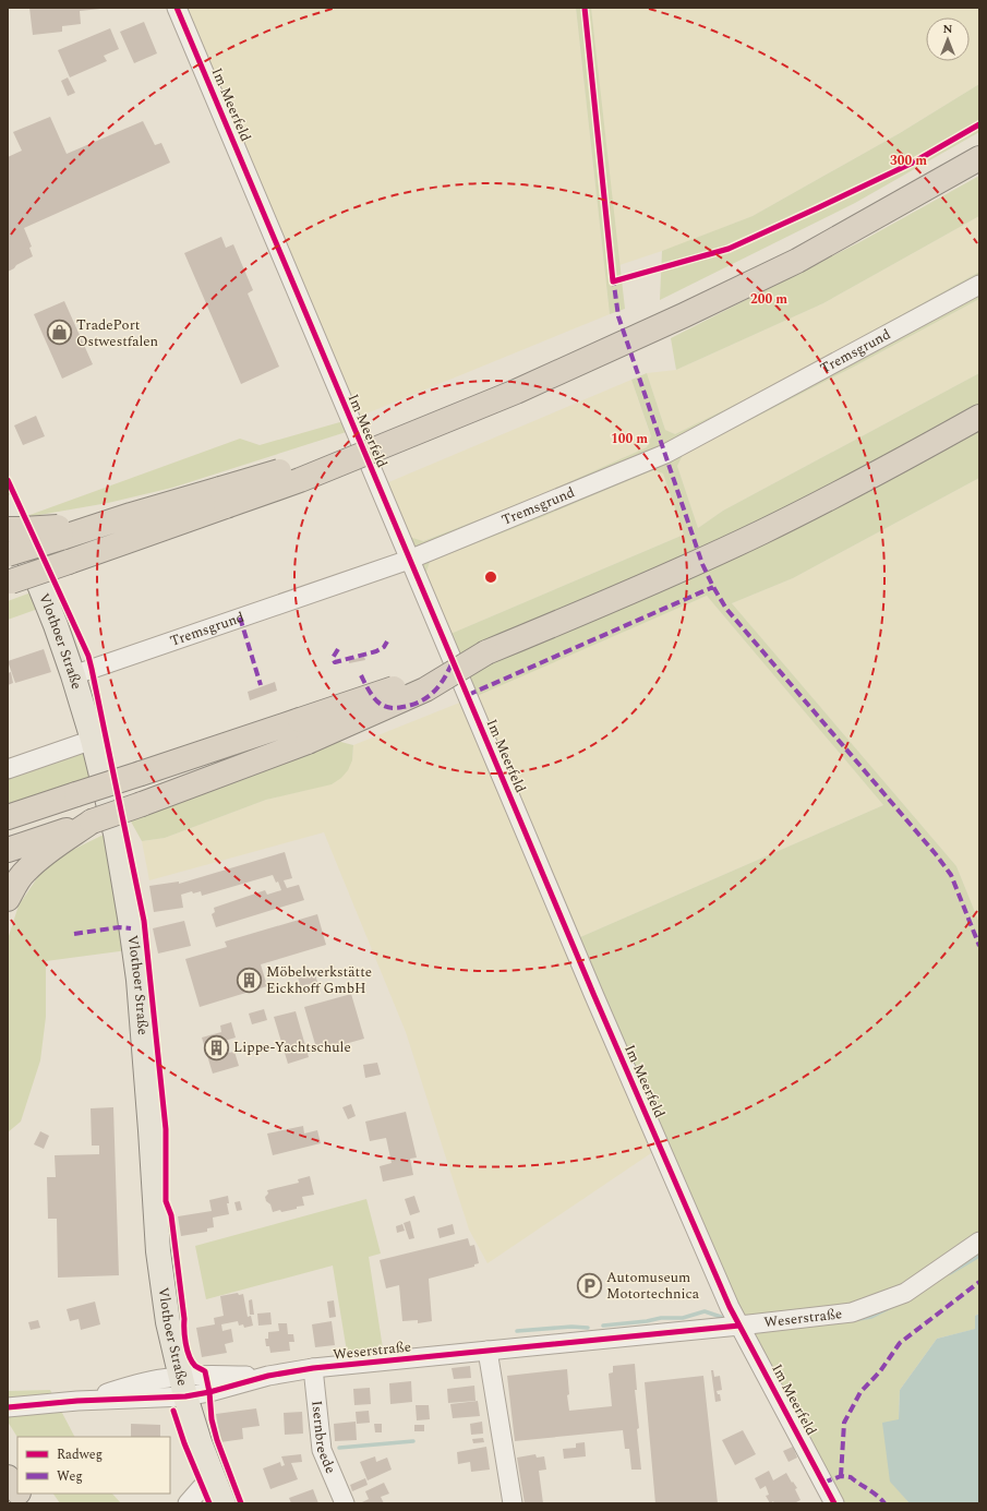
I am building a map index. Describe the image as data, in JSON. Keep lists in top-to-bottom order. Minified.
{"streets":{"main road":["Vlothoer Straße"],"street":["Im Meerfeld","Tremsgrund","Weserstraße","Isernbreede"]},"crossings":[["Im Meerfeld","Tremsgrund"],["Im Meerfeld","Weserstraße"],["Tremsgrund","Vlothoer Straße"],["Vlothoer Straße","Weserstraße"],["Weserstraße","Isernbreede"]],"places":{"shop":["TradePort Ostwestfalen"],"building":["Möbelwerkstätte Eickhoff GmbH","Lippe-Yachtschule"],"parking":["Automuseum Motortechnica"]},"legend":["Radweg","Weg"],"north":"top","rings":["300 m","200 m","100 m"]}
